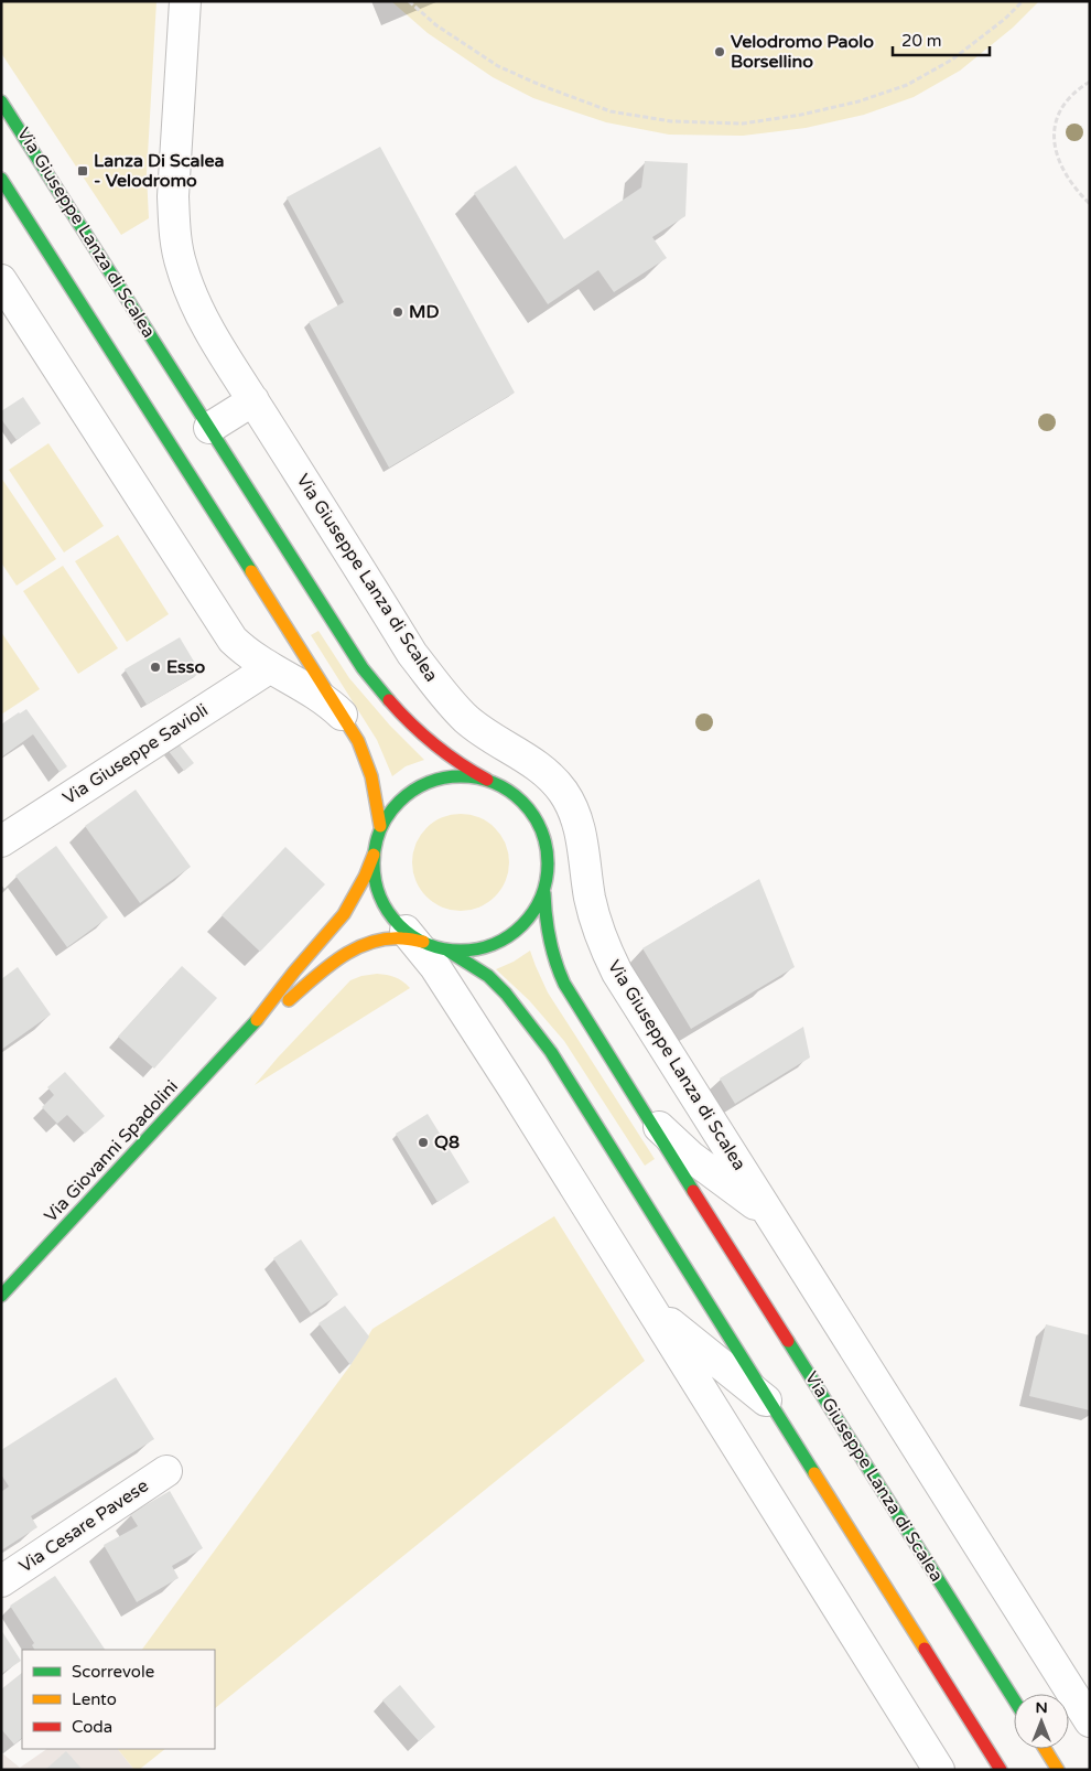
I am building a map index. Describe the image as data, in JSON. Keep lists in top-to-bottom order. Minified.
{"streets":{"street":["Via Giuseppe Lanza di Scalea","Via Giuseppe Savioli","Via Giovanni Spadolini","Via Cesare Pavese"]},"crossings":[["Via Giuseppe Lanza di Scalea","Via Giovanni Spadolini"]],"places":{"other":["Velodromo Paolo Borsellino","MD","Esso","Q8"],"transit":["Lanza Di Scalea - Velodromo"]},"legend":["Scorrevole","Lento","Coda"],"scale_bar":"20 m","north":"top"}
